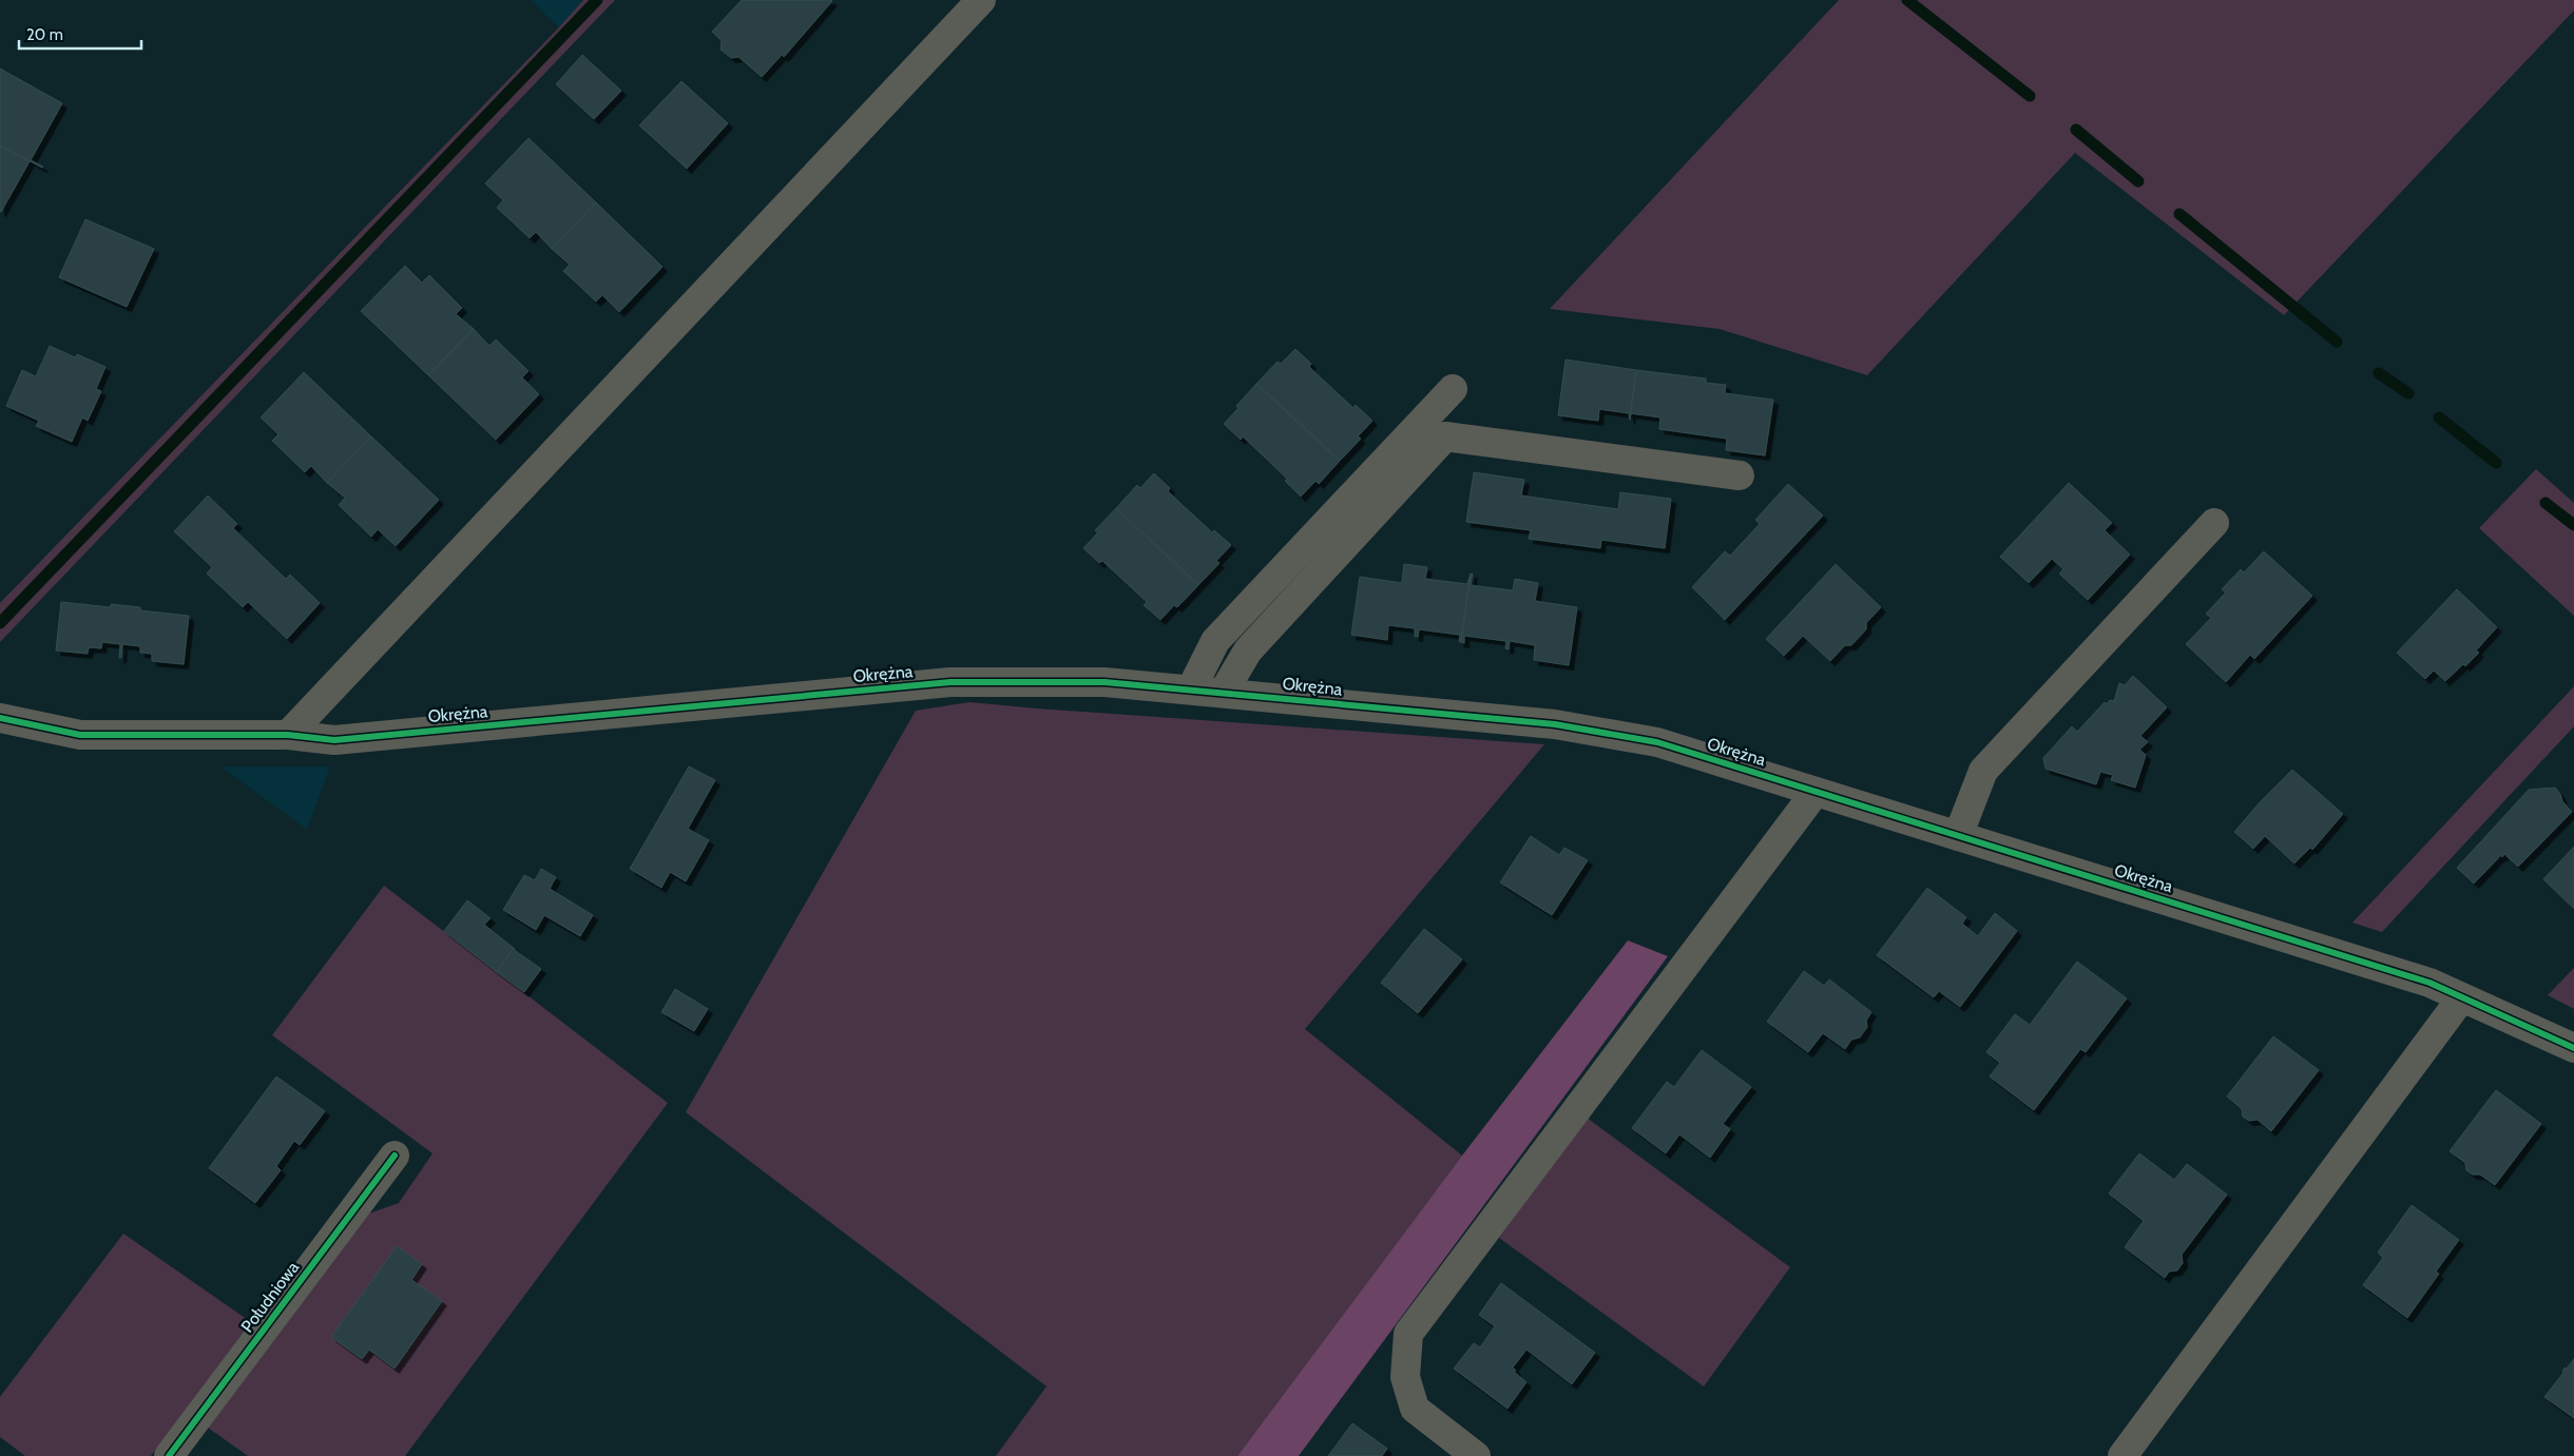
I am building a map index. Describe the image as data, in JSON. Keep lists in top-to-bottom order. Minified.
{"streets":{"street":["Okrężna","Południowa"]},"scale_bar":"20 m"}
